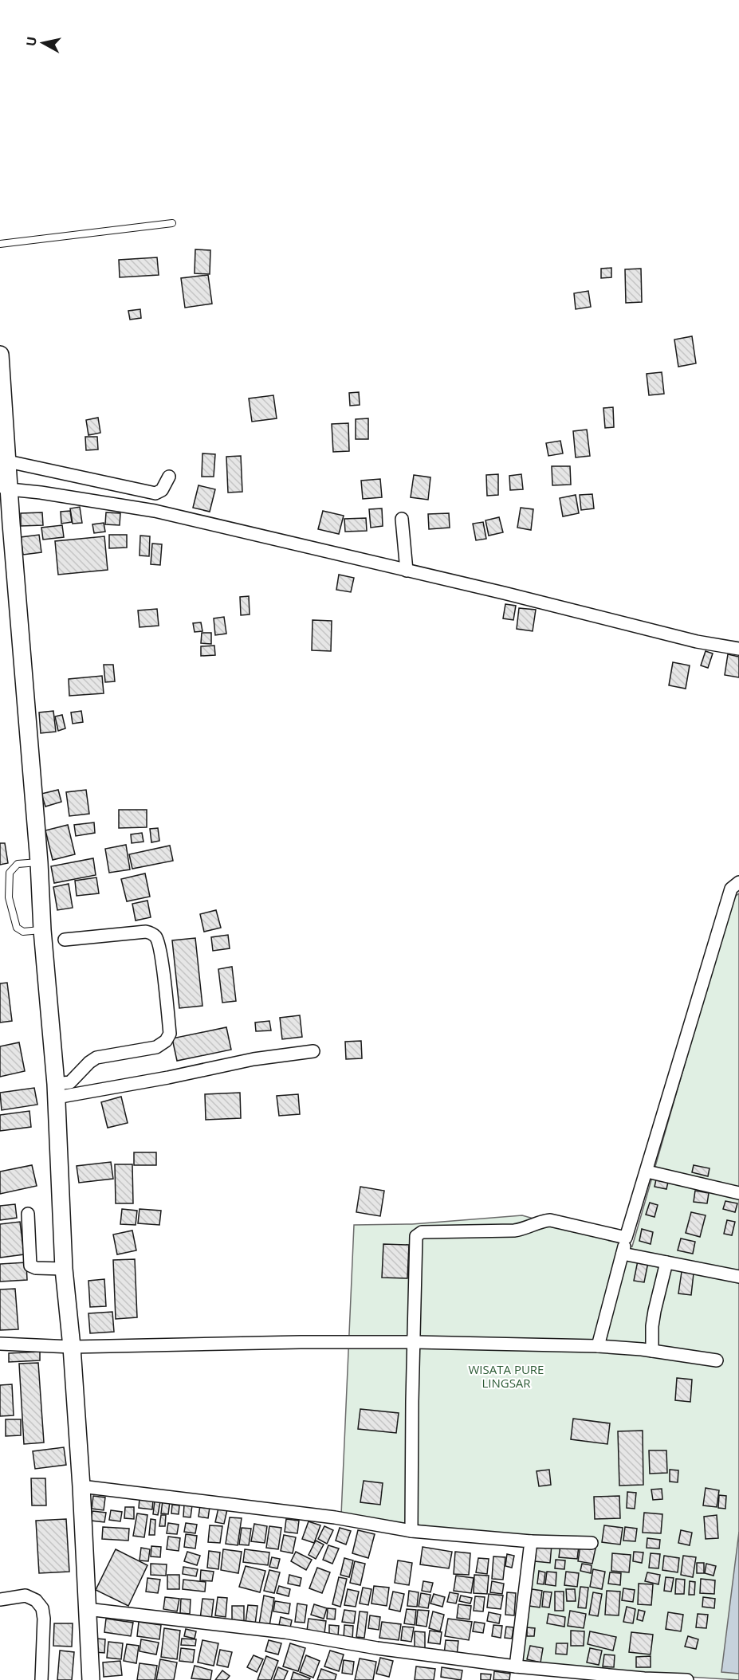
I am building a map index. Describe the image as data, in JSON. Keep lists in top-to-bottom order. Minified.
{"parks":["WISATA PURE LINGSAR"],"north":"left"}
